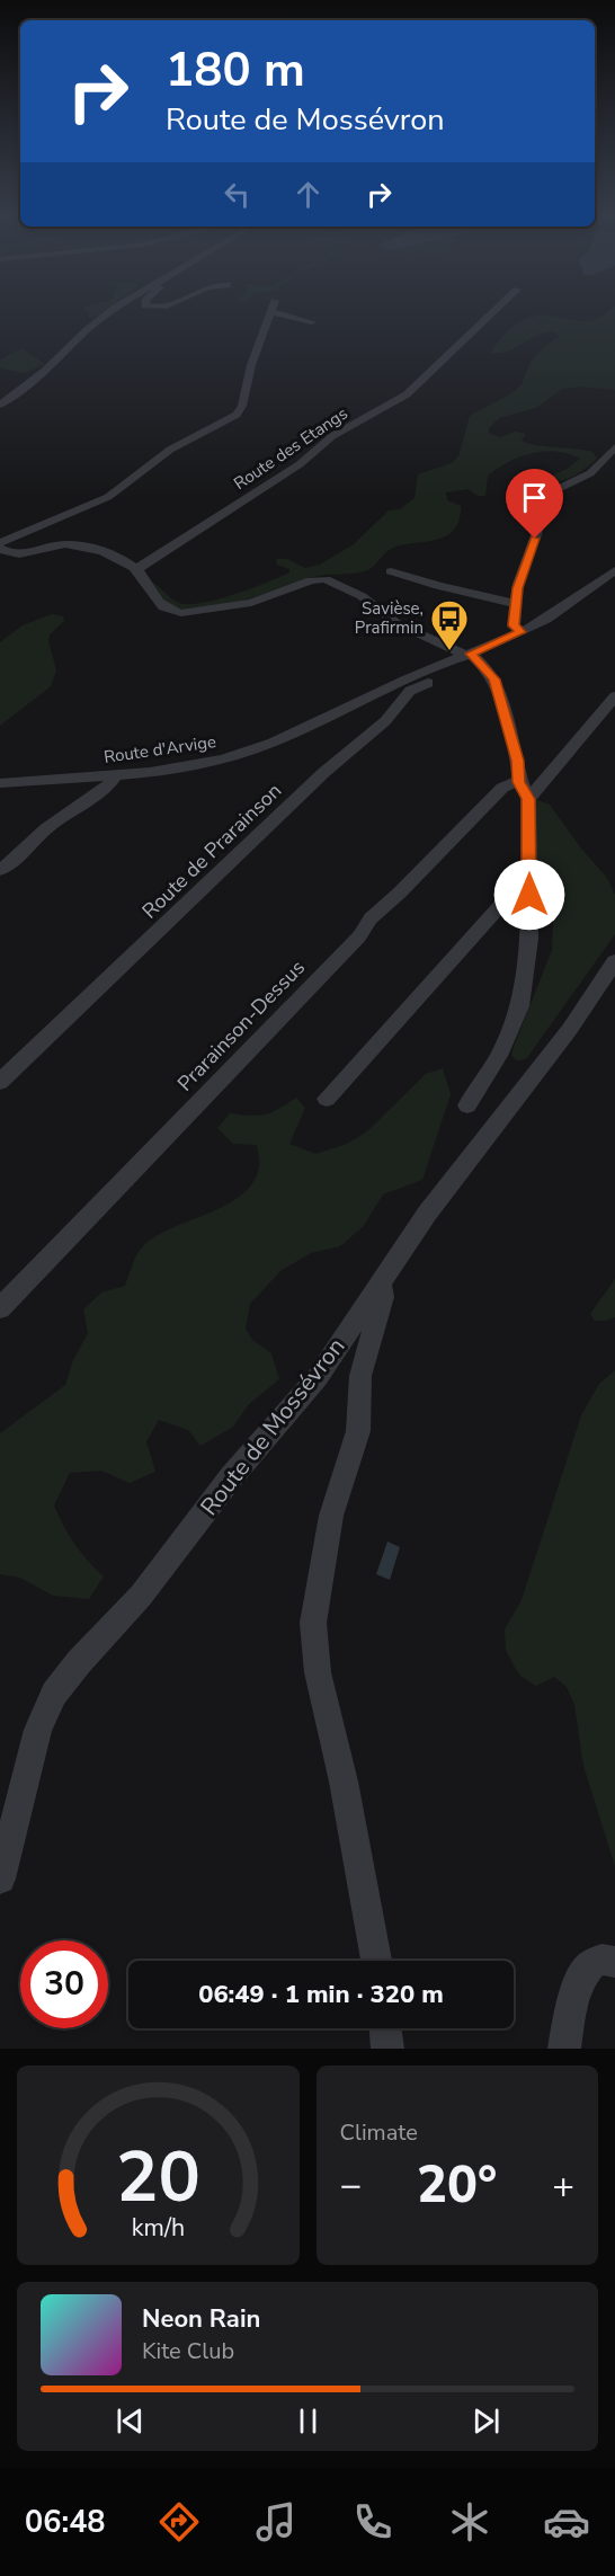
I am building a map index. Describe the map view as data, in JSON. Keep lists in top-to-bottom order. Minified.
{"streets":{"street":["Route des Etangs","Route d'Arvige","Route de Prarainson","Prarainson-Dessus","Route de Mossévron"]},"crossings":[["Route d'Arvige","Route de Prarainson"]],"places":{"bus stop":["Savièse, Prafirmin"]},"page":{"turn":["180 m","Route de Mossévron"],"limit":"30","trip":"06:49 · 1 min · 320 m","tile":"Climate","heat":["−","20°","+"],"song":["Neon Rain","Kite Club"],"tabs":"06:48","gauge":["20","km/h"]}}
